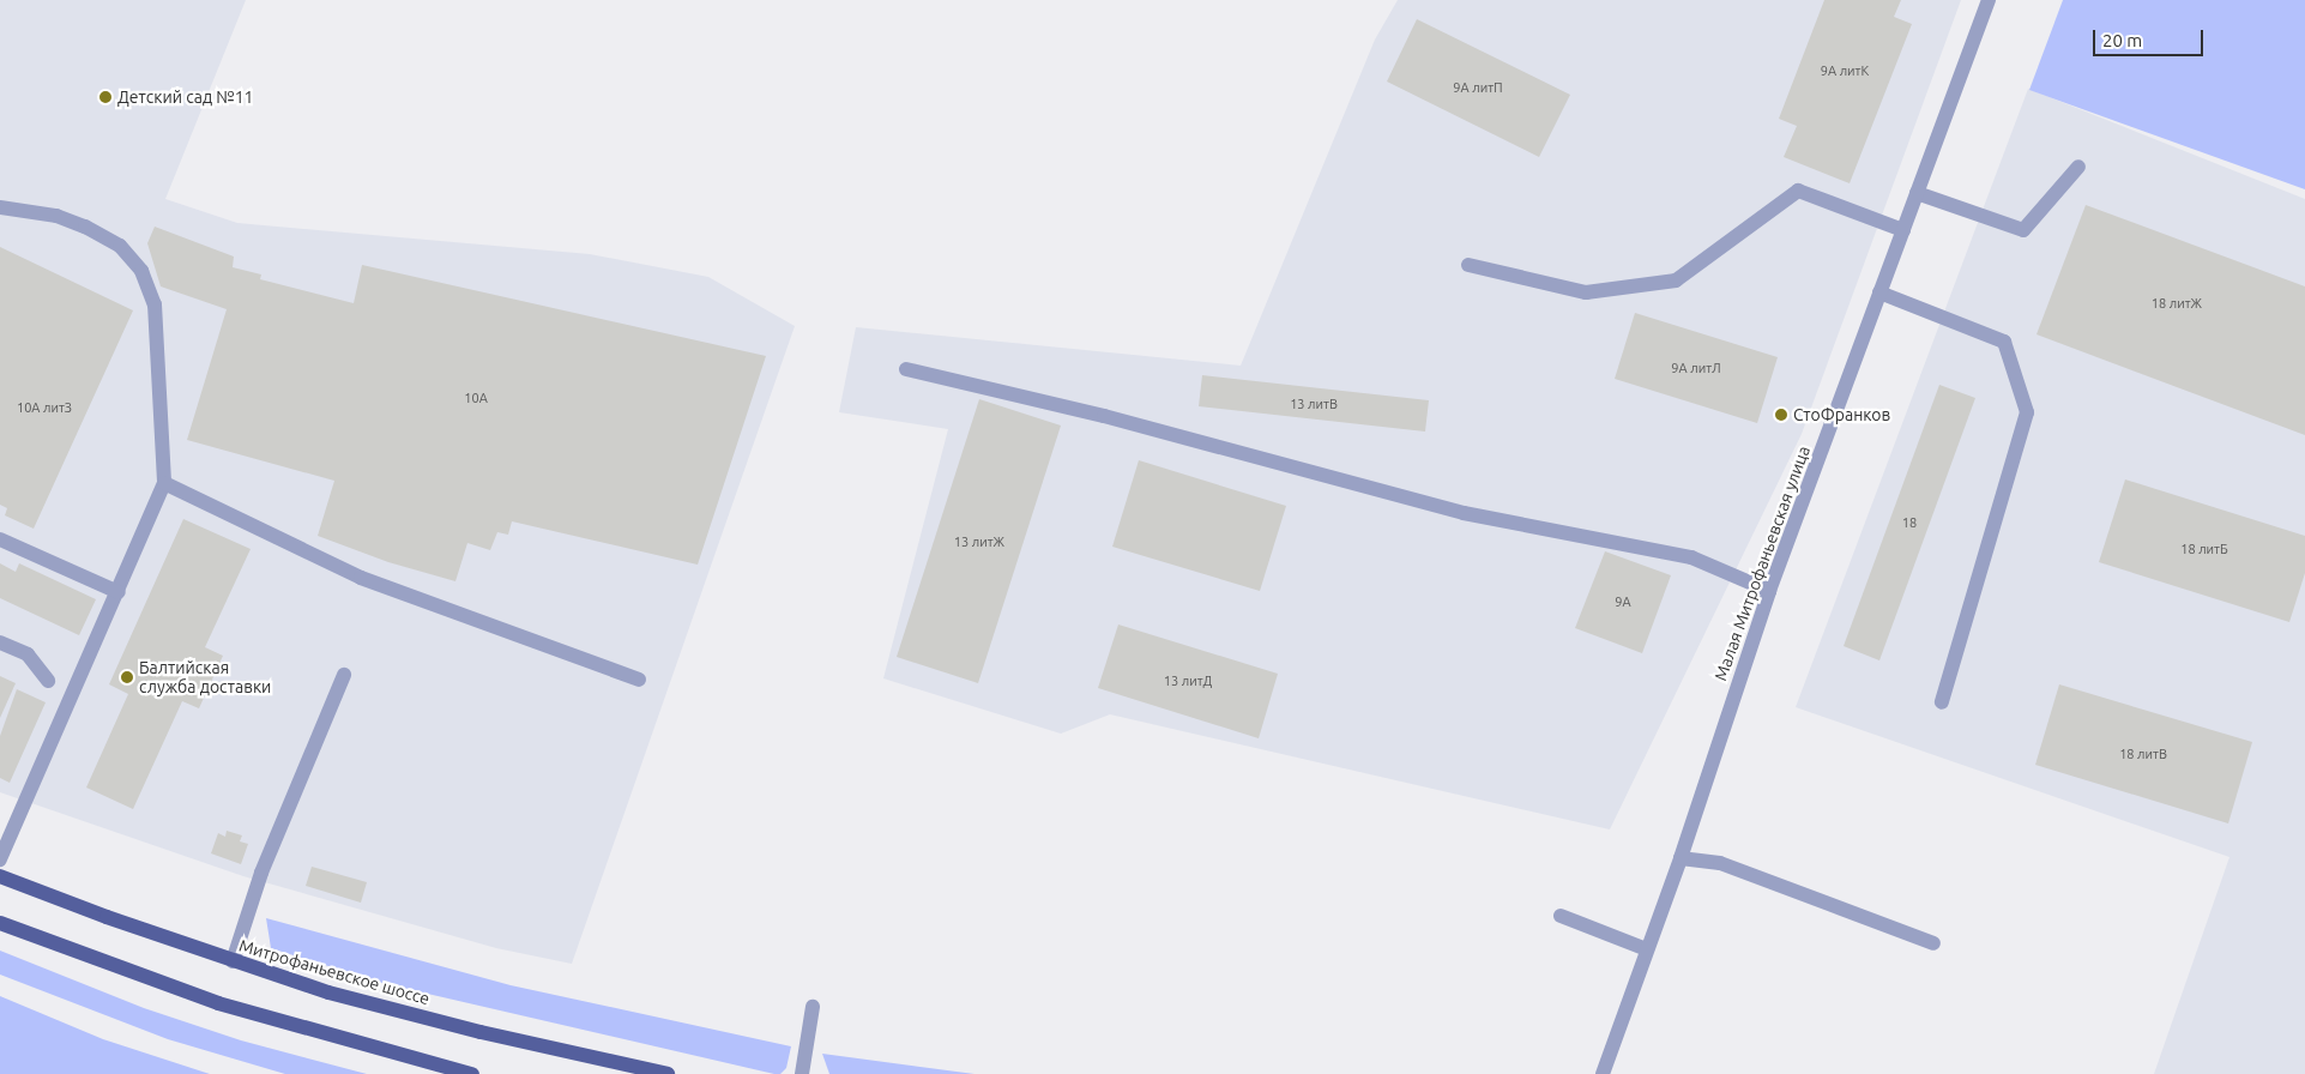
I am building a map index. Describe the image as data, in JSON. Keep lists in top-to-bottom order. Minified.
{"streets":{"main road":["Митрофаньевское шоссе"],"street":["Малая Митрофаньевская улица"]},"places":["Детский сад №11","СтоФранков","Балтийская служба доставки"],"house_numbers":["9А литК","9А литП","18 литЖ","9А литЛ","10А","13 литВ","10А литЗ","18","13 литЖ","18 литБ","9А","13 литД","18 литВ"],"scale_bar":"20 m"}
